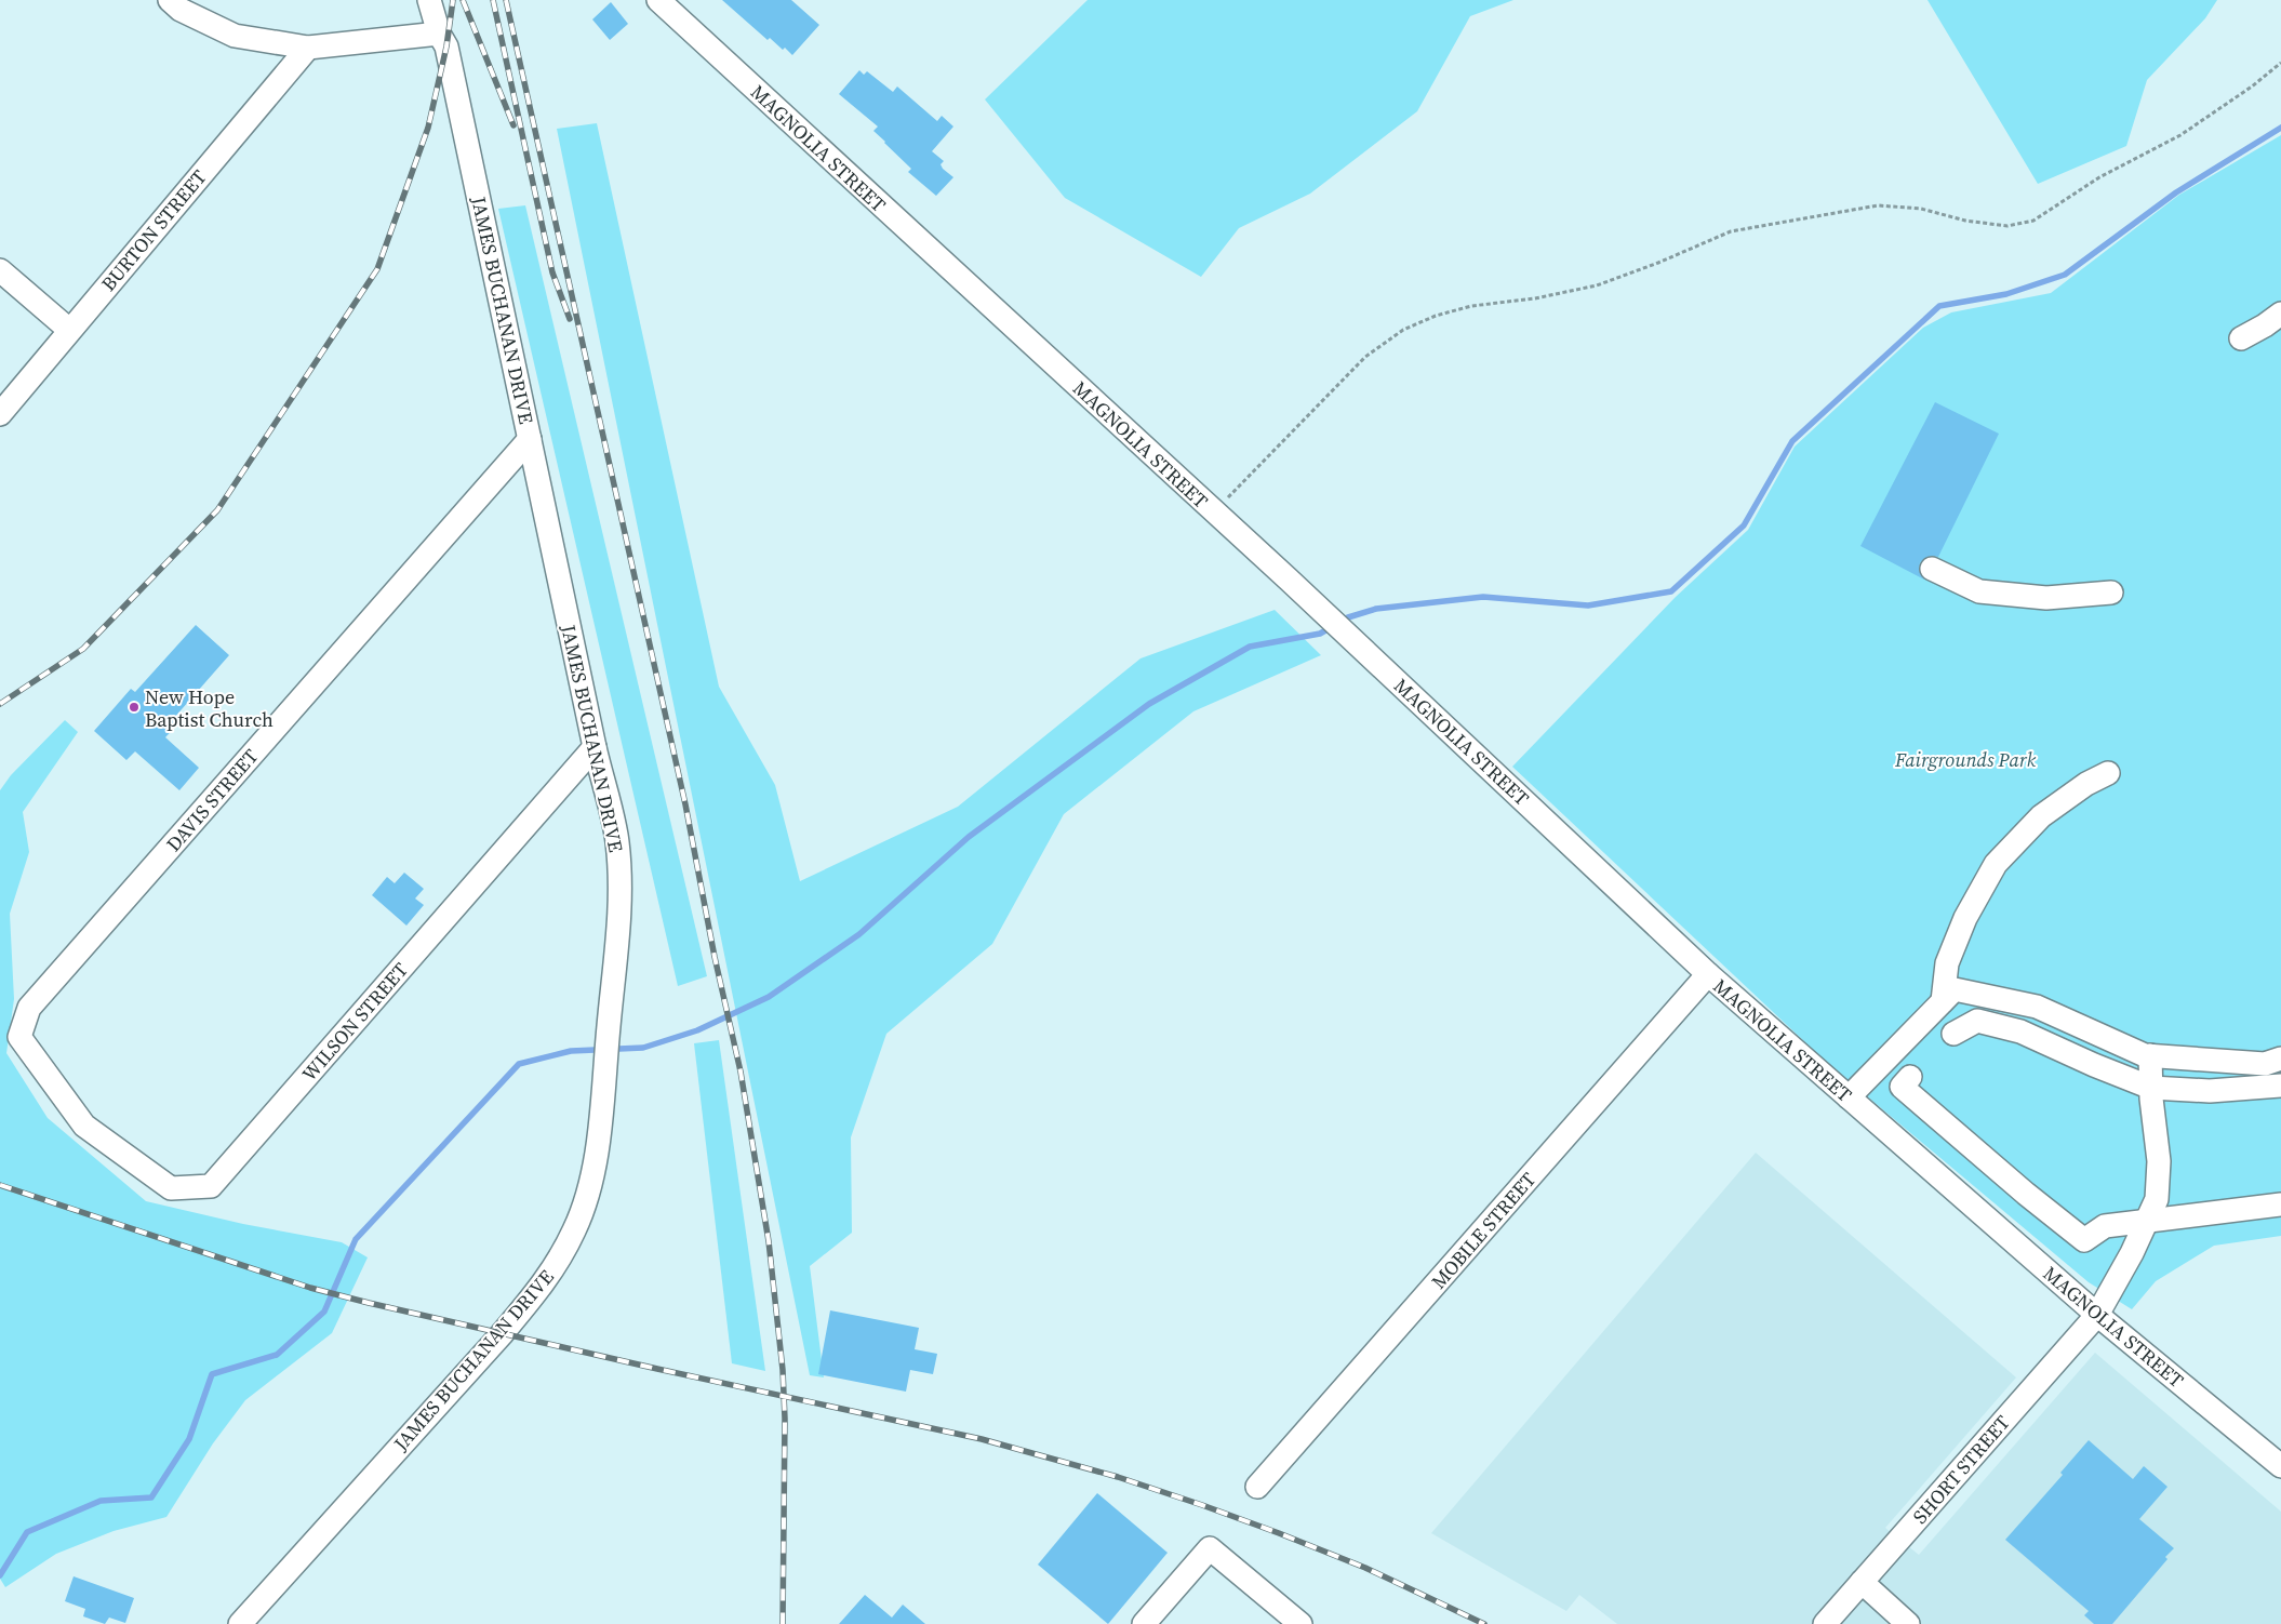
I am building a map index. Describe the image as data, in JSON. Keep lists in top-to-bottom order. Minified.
{"streets":{"street":["MAGNOLIA STREET","BURTON STREET","JAMES BUCHANAN DRIVE","DAVIS STREET","WILSON STREET","MOBILE STREET","SHORT STREET"]},"crossings":[["MAGNOLIA STREET","MOBILE STREET"],["MAGNOLIA STREET","SHORT STREET"],["JAMES BUCHANAN DRIVE","DAVIS STREET"],["JAMES BUCHANAN DRIVE","WILSON STREET"],["DAVIS STREET","WILSON STREET"]],"parks":["Fairgrounds Park"],"places":["New Hope Baptist Church"]}
